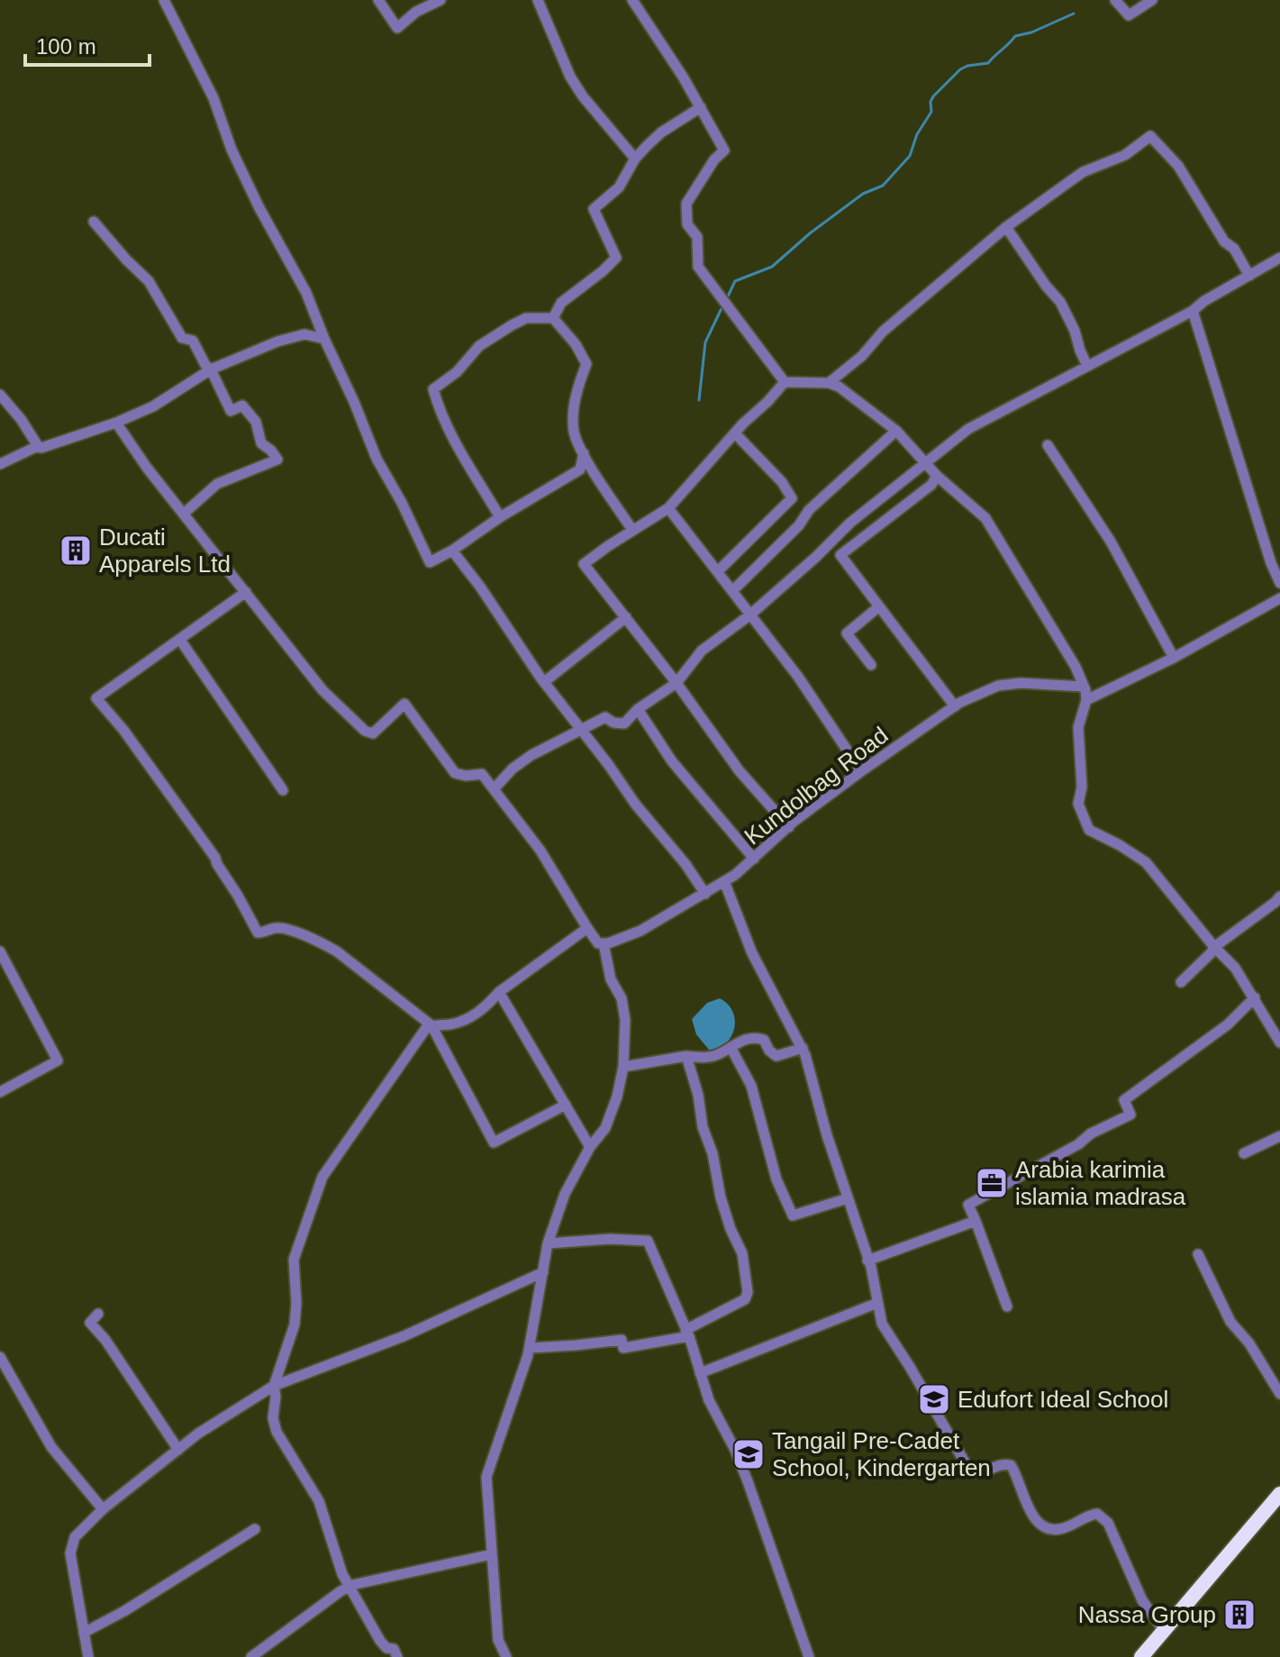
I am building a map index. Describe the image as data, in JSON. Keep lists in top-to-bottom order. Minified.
{"streets":{"street":["Kundolbag Road"]},"places":{"building":["Ducati Apparels Ltd","Nassa Group"],"office":["Arabia karimia islamia madrasa"],"school or university":["Edufort Ideal School","Tangail Pre-Cadet School, Kindergarten"]},"scale_bar":"100 m"}
